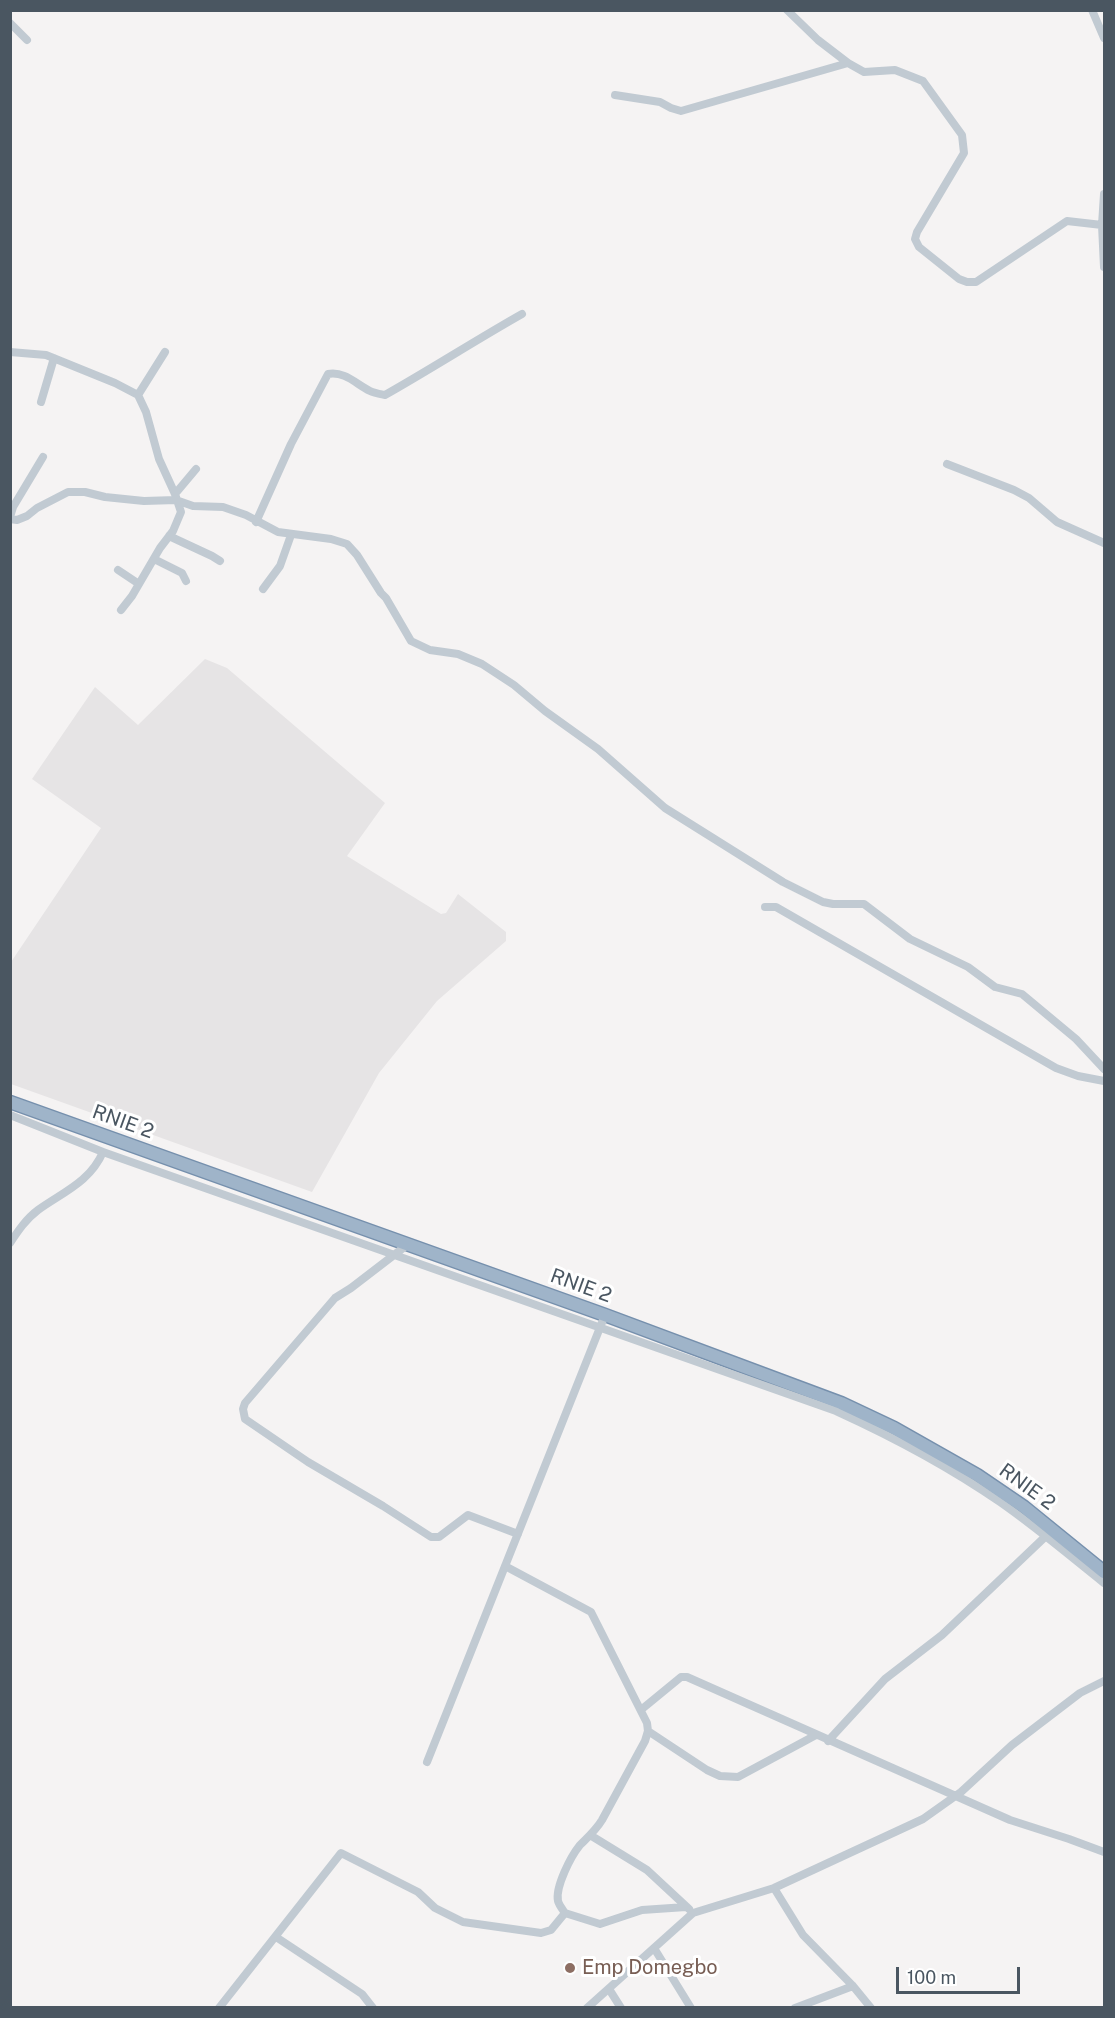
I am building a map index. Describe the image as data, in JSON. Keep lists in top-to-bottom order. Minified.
{"streets":{"highway":["RNIE 2"]},"places":["Emp Domegbo"],"scale_bar":"100 m"}
